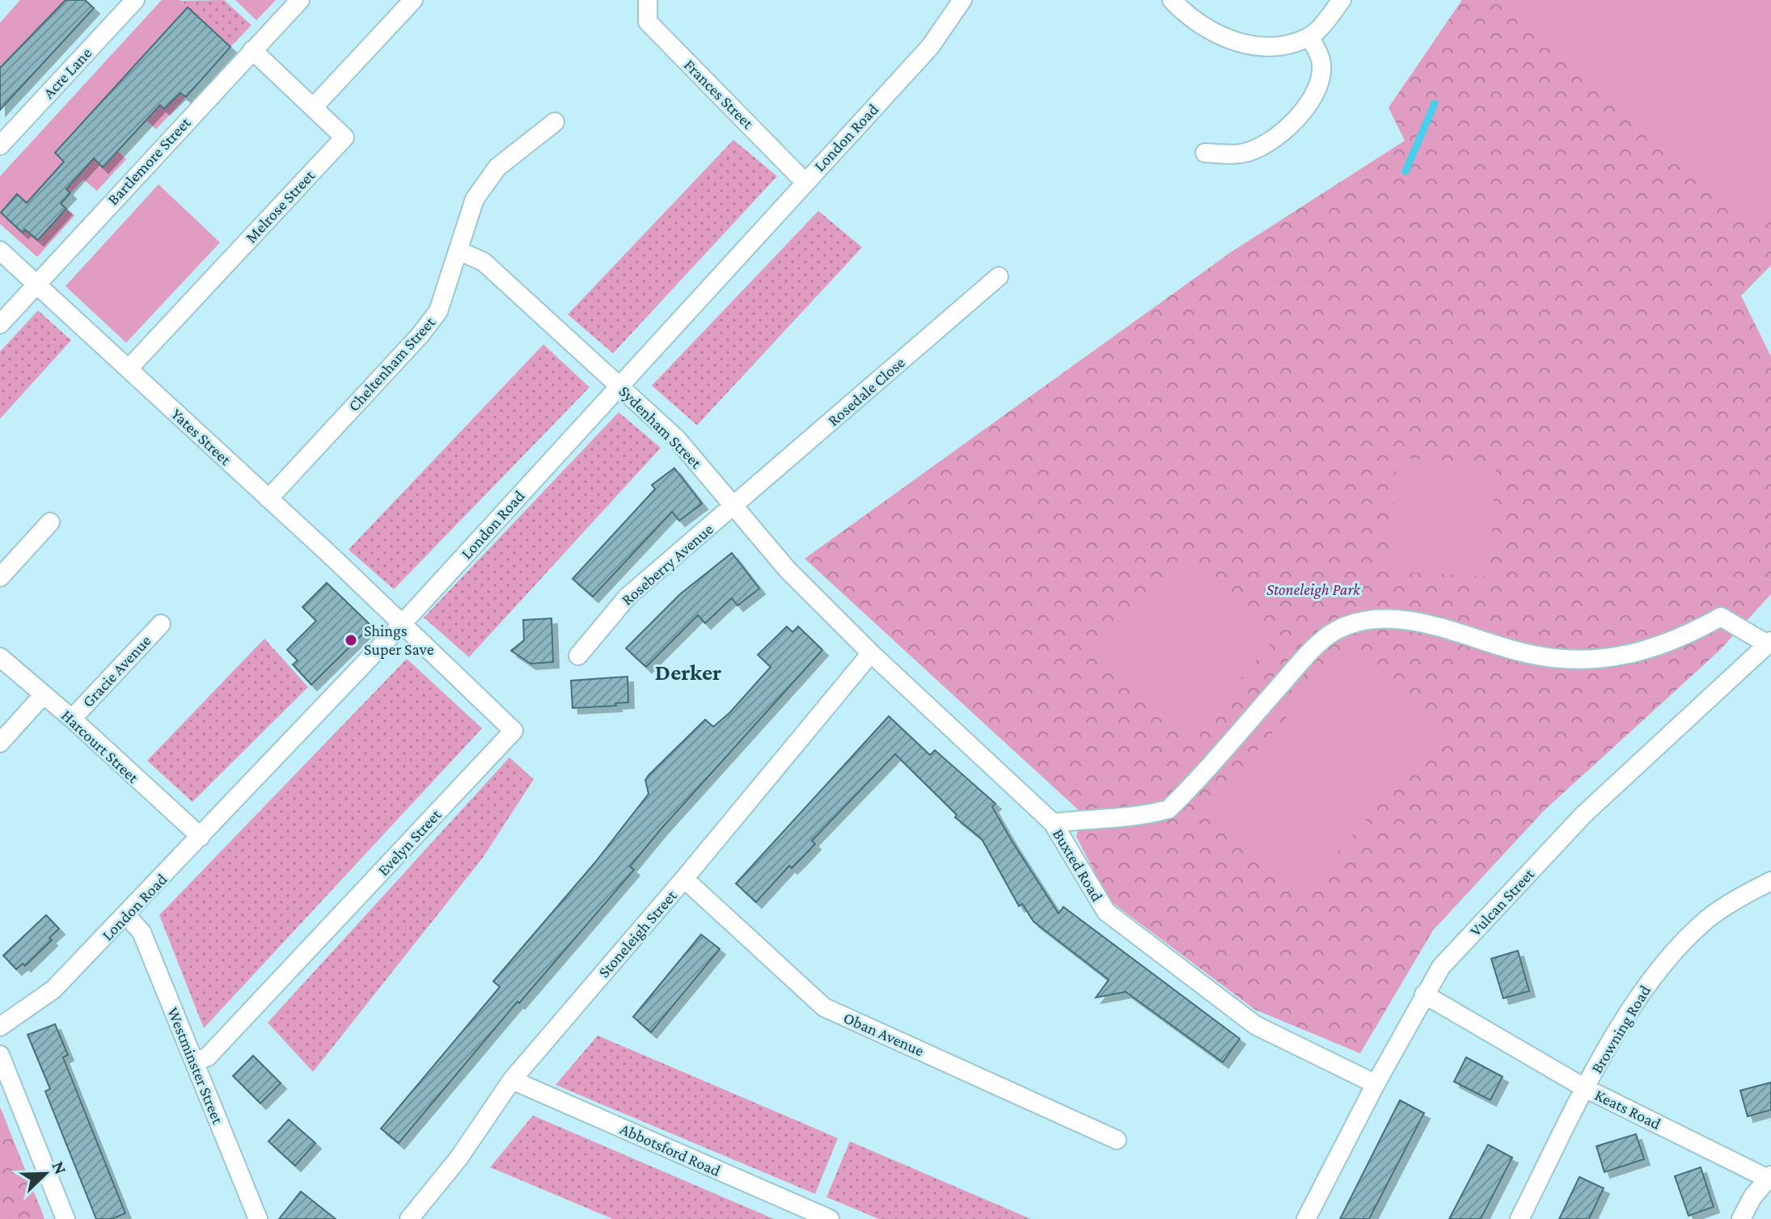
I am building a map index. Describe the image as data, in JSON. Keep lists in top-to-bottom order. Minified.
{"streets":{"street":["Acre Lane","Frances Street","London Road","Bartlemore Street","Melrose Street","Cheltenham Street","Rosedale Close","Sydenham Street","Yates Street","Roseberry Avenue","Gracie Avenue","Harcourt Street","Evelyn Street","Buxted Road","Vulcan Street","Stoneleigh Street","Browning Road","Oban Avenue","Westminster Street","Keats Road","Abbotsford Road"]},"crossings":[["Frances Street","London Road"],["London Road","Sydenham Street"],["London Road","Yates Street"],["London Road","Harcourt Street"],["London Road","Evelyn Street"],["London Road","Westminster Street"],["Bartlemore Street","Melrose Street"],["Bartlemore Street","Yates Street"],["Melrose Street","Yates Street"],["Cheltenham Street","Sydenham Street"],["Cheltenham Street","Yates Street"],["Rosedale Close","Sydenham Street"],["Rosedale Close","Roseberry Avenue"],["Sydenham Street","Roseberry Avenue"],["Sydenham Street","Buxted Road"],["Sydenham Street","Stoneleigh Street"],["Yates Street","Evelyn Street"],["Gracie Avenue","Harcourt Street"],["Evelyn Street","Westminster Street"],["Buxted Road","Vulcan Street"],["Buxted Road","Stoneleigh Street"],["Vulcan Street","Keats Road"],["Stoneleigh Street","Oban Avenue"],["Stoneleigh Street","Abbotsford Road"],["Browning Road","Keats Road"]],"districts":["Derker"],"parks":["Stoneleigh Park"],"places":["Shings Super Save"],"north":"top right"}
